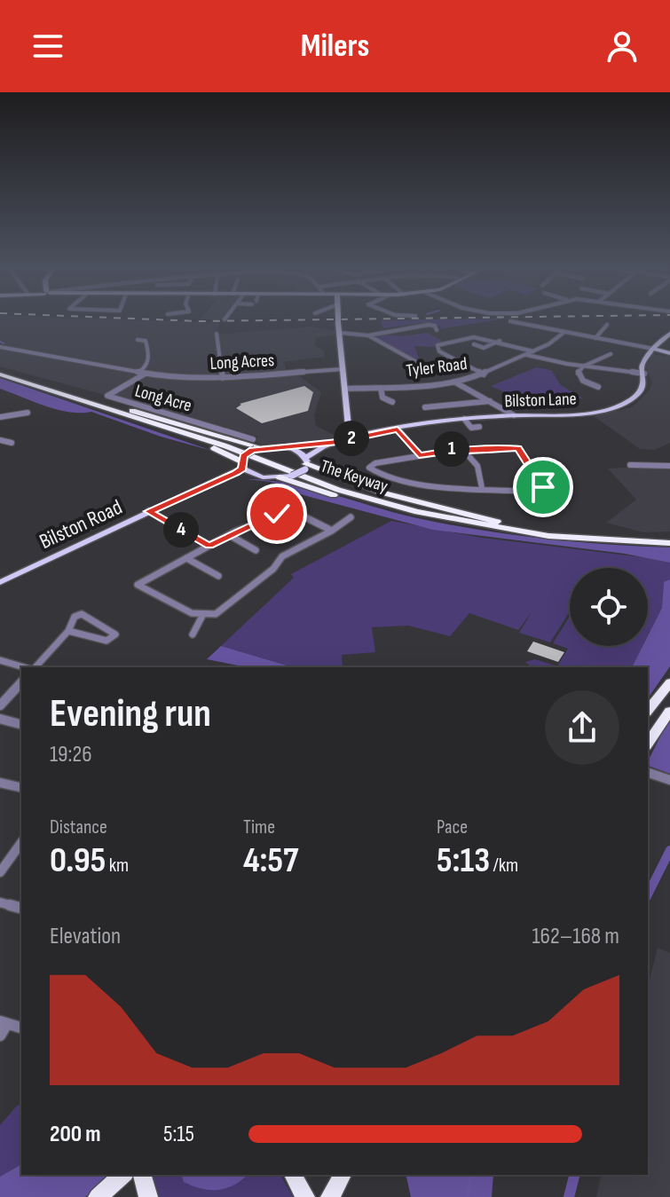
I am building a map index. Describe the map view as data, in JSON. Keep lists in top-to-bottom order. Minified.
{"streets":{"highway":["The Keyway"],"main road":["Bilston Lane","Bilston Road"],"street":["Long Acres","Tyler Road","Long Acre"]},"crossings":[["Long Acres","Long Acre"]],"page":{"header":"Milers","pins":["2","1","4"],"heading":["Evening run","19:26"],"stats":[["Distance","0.95 km"],["Time","4:57"],["Pace","5:13 /km"]],"chart":["Elevation","162–168 m"],"list":[{"name":"200 m","note":"5:15"}]}}
